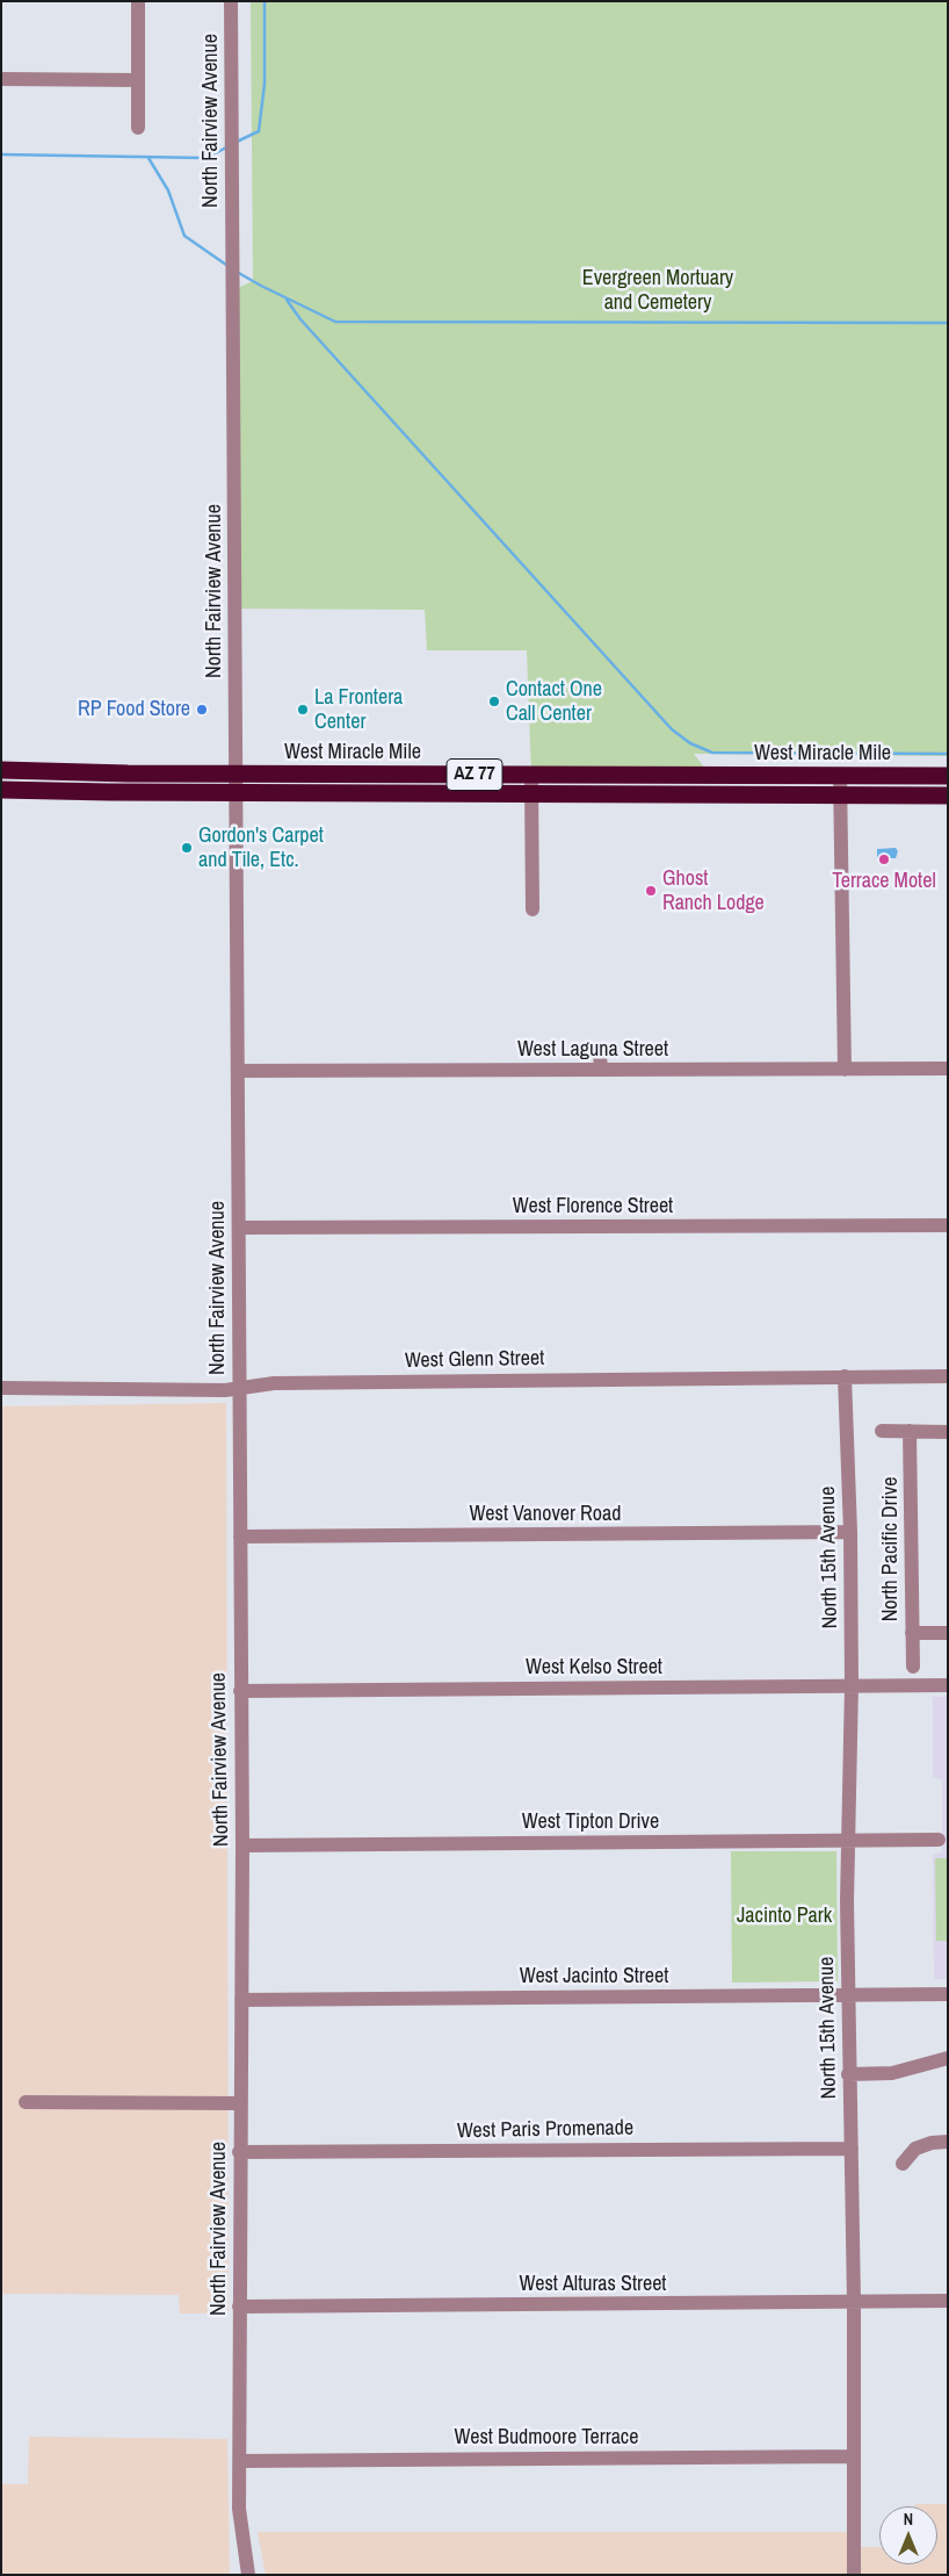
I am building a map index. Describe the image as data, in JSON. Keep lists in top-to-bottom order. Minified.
{"streets":{"highway":["West Miracle Mile","AZ 77"],"street":["North Fairview Avenue","West Laguna Street","West Florence Street","West Glenn Street","West Vanover Road","North Pacific Drive","North 15th Avenue","West Kelso Street","West Tipton Drive","West Jacinto Street","West Paris Promenade","West Alturas Street","West Budmoore Terrace"]},"crossings":[["North Fairview Avenue","West Miracle Mile"],["North Fairview Avenue","West Laguna Street"],["North Fairview Avenue","West Florence Street"],["North Fairview Avenue","West Glenn Street"],["North Fairview Avenue","West Vanover Road"],["North Fairview Avenue","West Kelso Street"],["North Fairview Avenue","West Tipton Drive"],["North Fairview Avenue","West Jacinto Street"],["North Fairview Avenue","West Paris Promenade"],["North Fairview Avenue","West Alturas Street"],["North Fairview Avenue","West Budmoore Terrace"],["West Glenn Street","North 15th Avenue"],["West Vanover Road","North 15th Avenue"],["North 15th Avenue","West Kelso Street"],["North 15th Avenue","West Tipton Drive"],["North 15th Avenue","West Jacinto Street"],["North 15th Avenue","West Paris Promenade"],["North 15th Avenue","West Alturas Street"],["North 15th Avenue","West Budmoore Terrace"]],"parks":["Evergreen Mortuary and Cemetery","Jacinto Park"],"places":["Contact One Call Center","RP Food Store","La Frontera Center","Gordon's Carpet and Tile, Etc.","Terrace Motel","Ghost Ranch Lodge"],"north":"top"}
